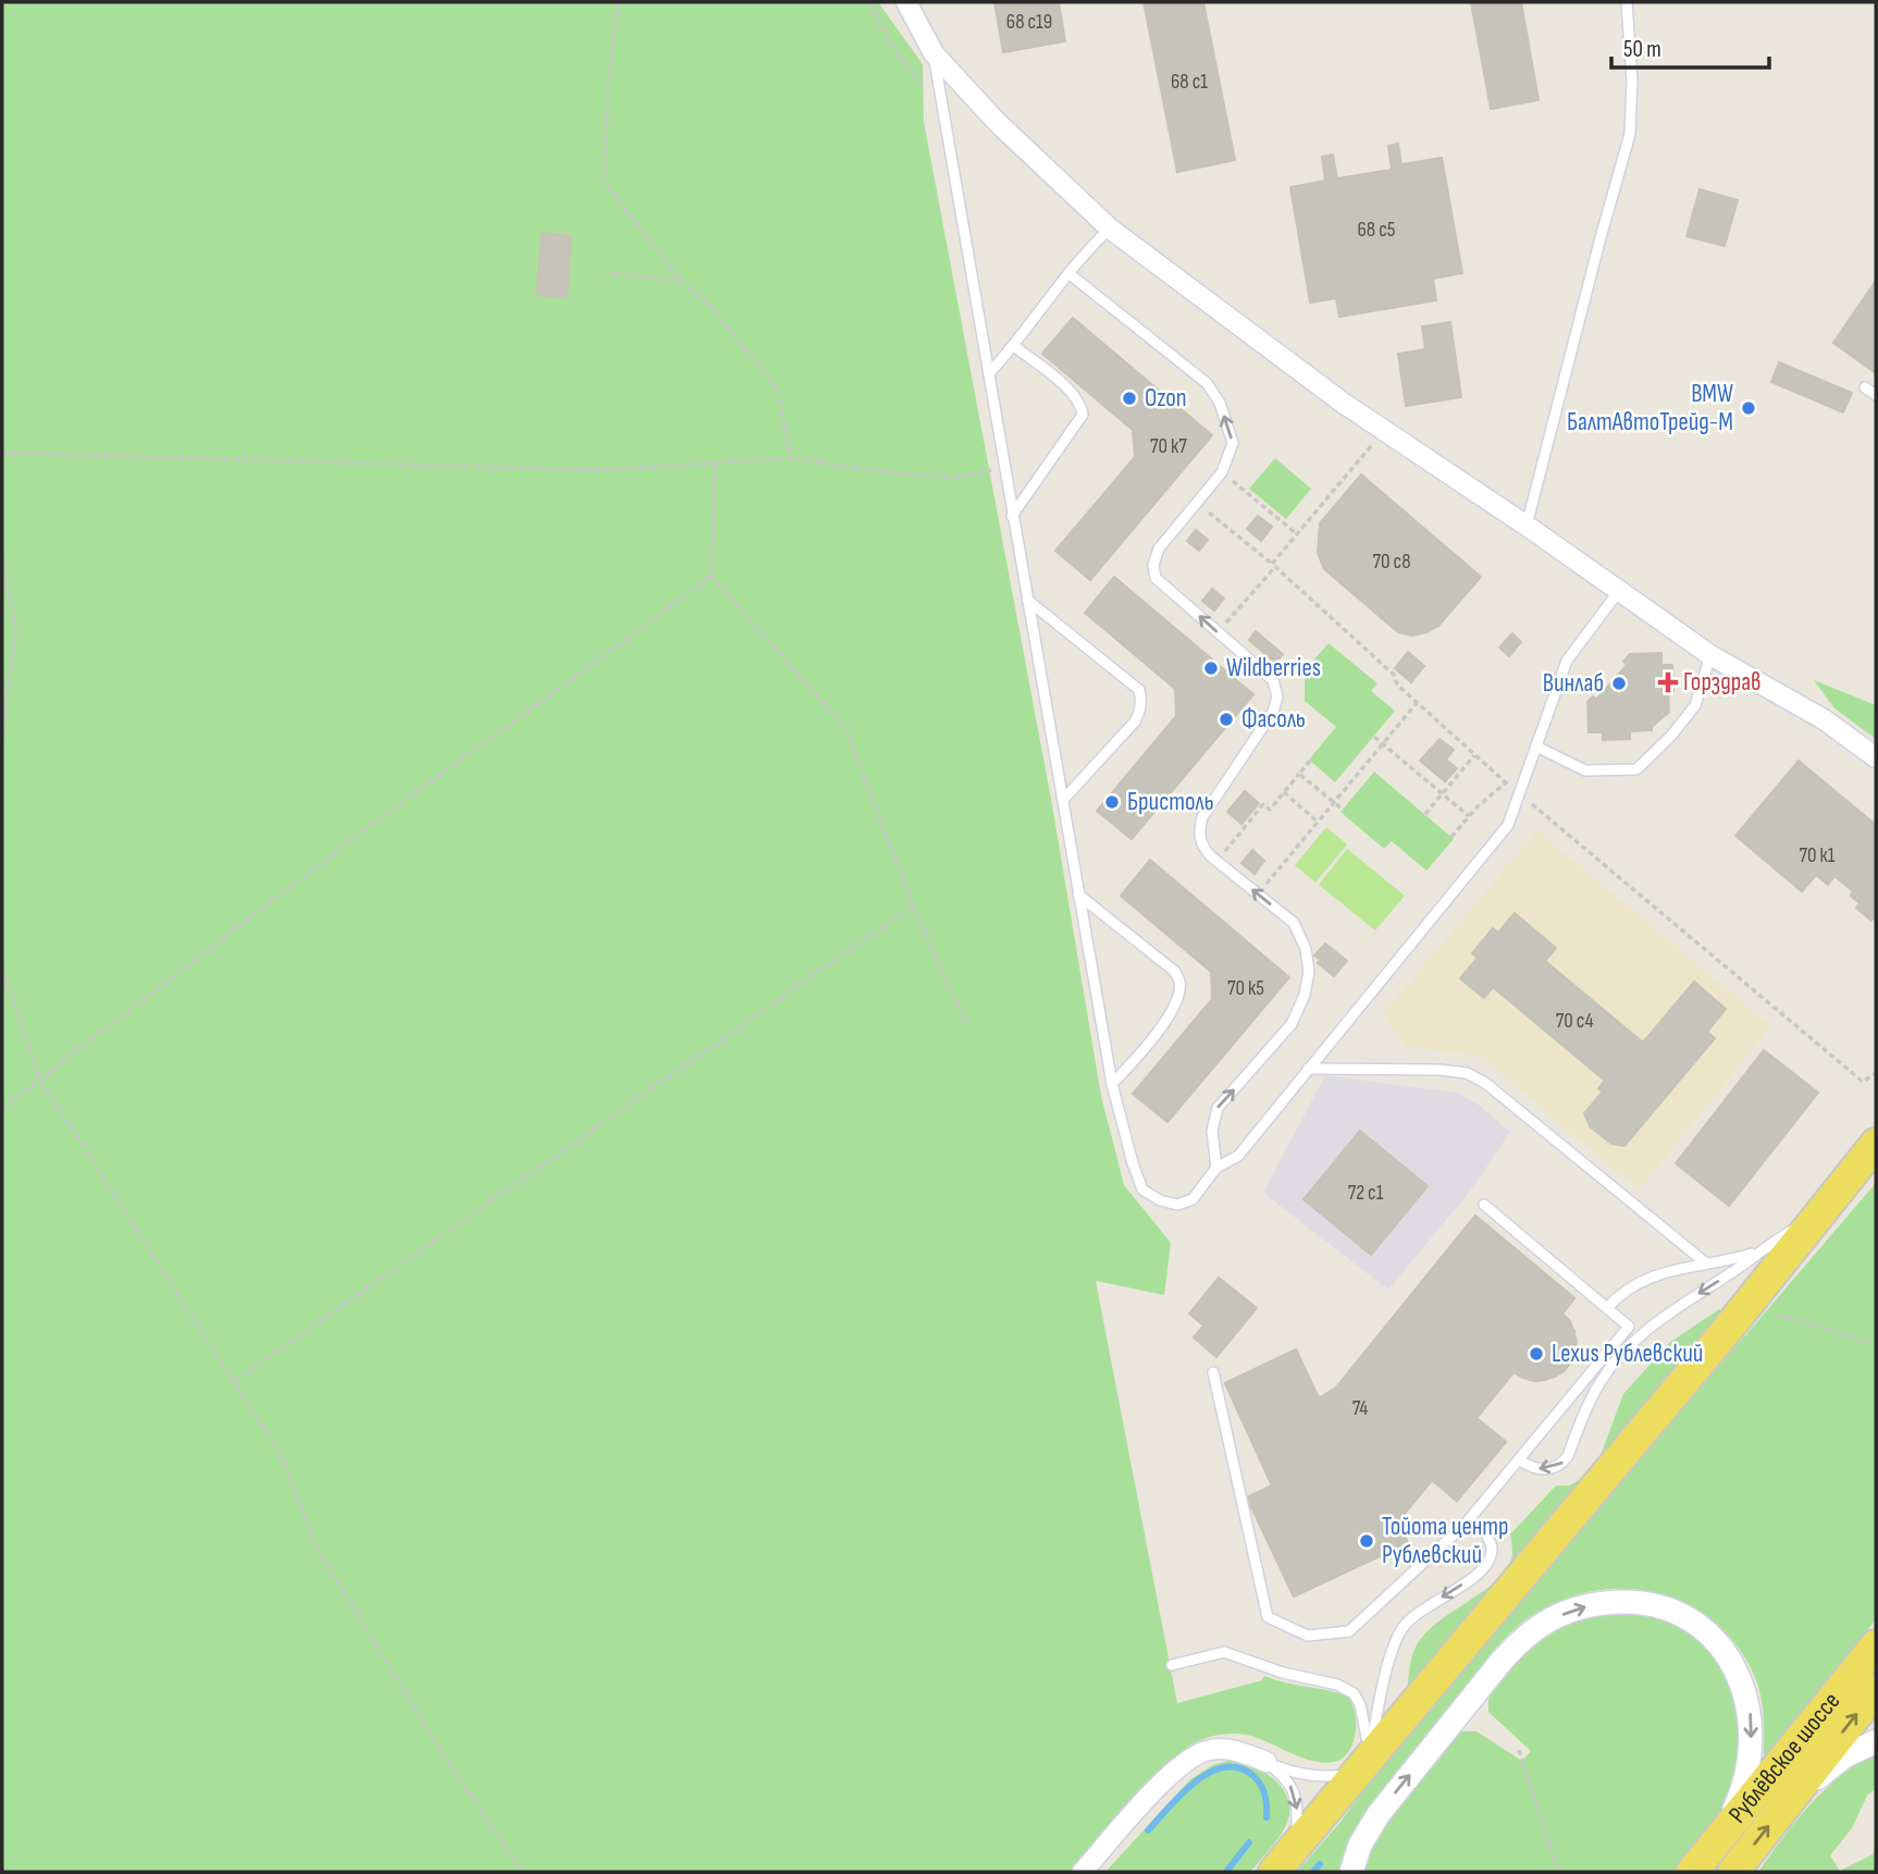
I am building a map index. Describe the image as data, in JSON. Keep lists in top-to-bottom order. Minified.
{"streets":{"main road":["Рублёвское шоссе"]},"places":{"other":["Ozon","BMW БалтАвтоТрейд-М","Wildberries","Винлаб","Фасоль","Бристоль","Lexus Рублевский","Тойота центр Рублевский"],"health":["Горздрав"]},"house_numbers":["68 с19","68 с1","68 с5","70 к7","70 с8","70 к1","70 к5","70 с4","72 с1","74"],"scale_bar":"50 m"}
